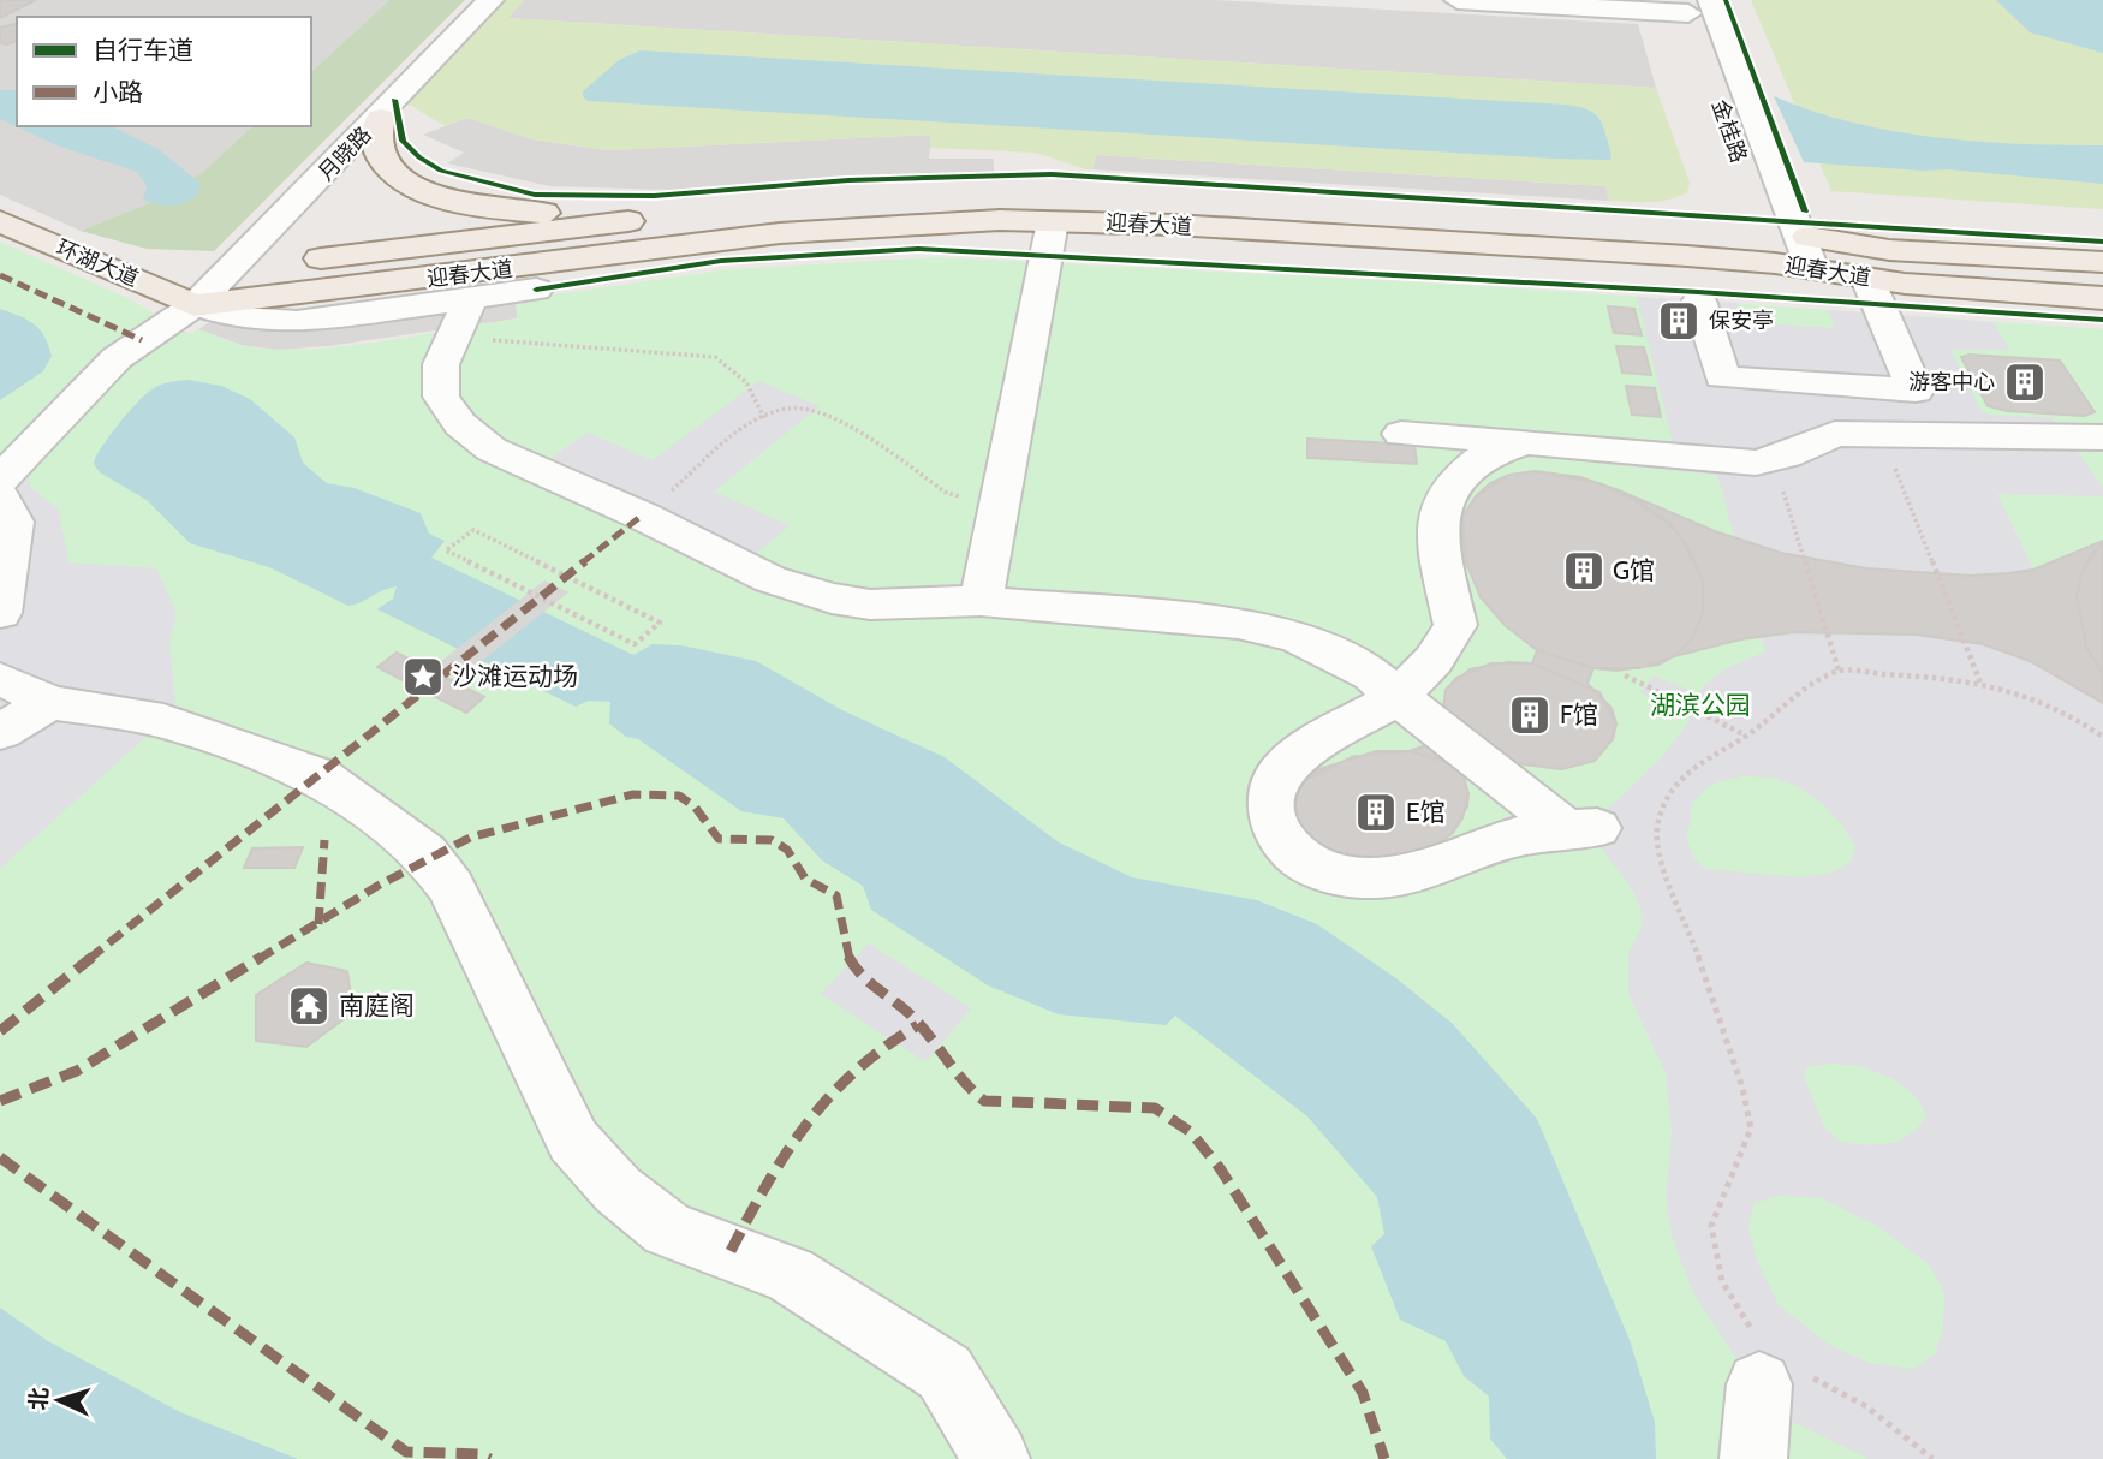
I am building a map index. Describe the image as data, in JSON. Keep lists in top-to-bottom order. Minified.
{"streets":{"main road":["迎春大道","环湖大道"],"street":["金桂路","月晓路"]},"crossings":[["金桂路","迎春大道"],["月晓路","迎春大道"],["月晓路","环湖大道"],["迎春大道","环湖大道"]],"parks":["湖滨公园"],"places":{"building":["保安亭","游客中心","G馆","F馆","E馆"],"place":["沙滩运动场"],"temple":["南庭阁"]},"legend":["自行车道","小路"],"north":"left"}
